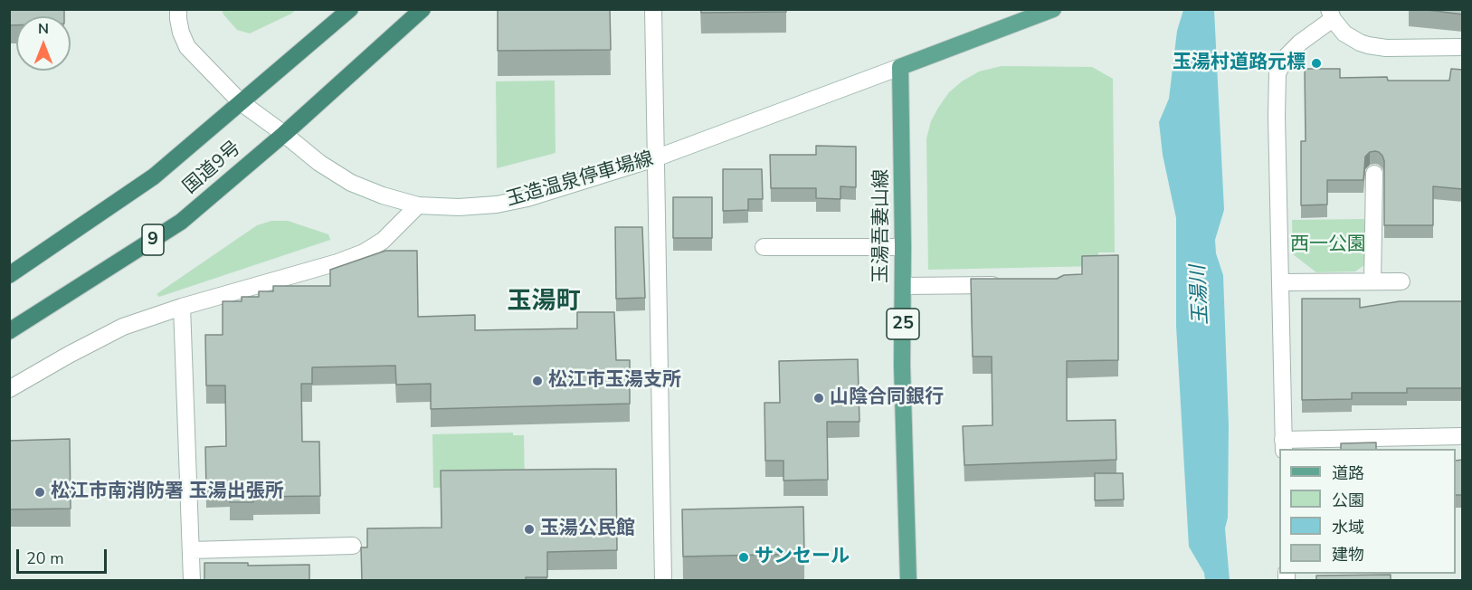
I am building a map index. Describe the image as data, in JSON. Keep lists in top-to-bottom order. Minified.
{"streets":{"highway":["国道9号","9"],"main road":["玉湯吾妻山線","25"],"street":["玉造温泉停車場線"]},"crossings":[["国道9号","玉造温泉停車場線"],["玉造温泉停車場線","玉湯吾妻山線"]],"districts":["玉湯町"],"water":["玉湯川"],"parks":["西一公園"],"places":["玉湯村道路元標","松江市玉湯支所","山陰合同銀行","松江市南消防署 玉湯出張所","玉湯公民館","サンセール"],"legend":["道路","公園","水域","建物"],"scale_bar":"20 m","north":"top"}
